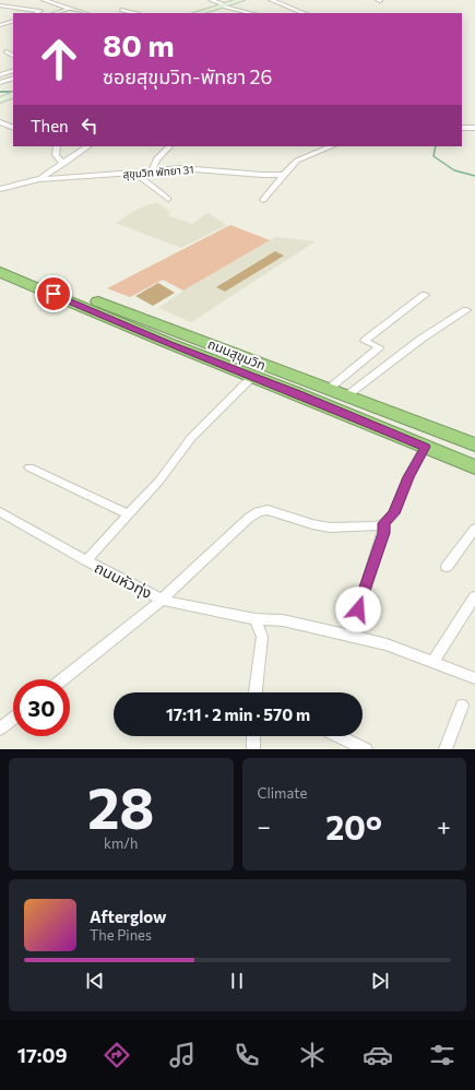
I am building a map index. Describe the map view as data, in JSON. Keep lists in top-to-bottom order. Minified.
{"streets":{"highway":["ถนนสุขุมวิท"],"street":["สุขุมวิท พัทยา 31","ถนนหัวทุ่ง"]},"page":{"turn":["80 m","ซอยสุขุมวิท-พัทยา 26"],"then":"Then","limit":"30","trip":"17:11 · 2 min · 570 m","tile":[["28","km/h"],"Climate"],"heat":["−","20°","+"],"song":["Afterglow","The Pines"],"tabs":"17:09"}}
